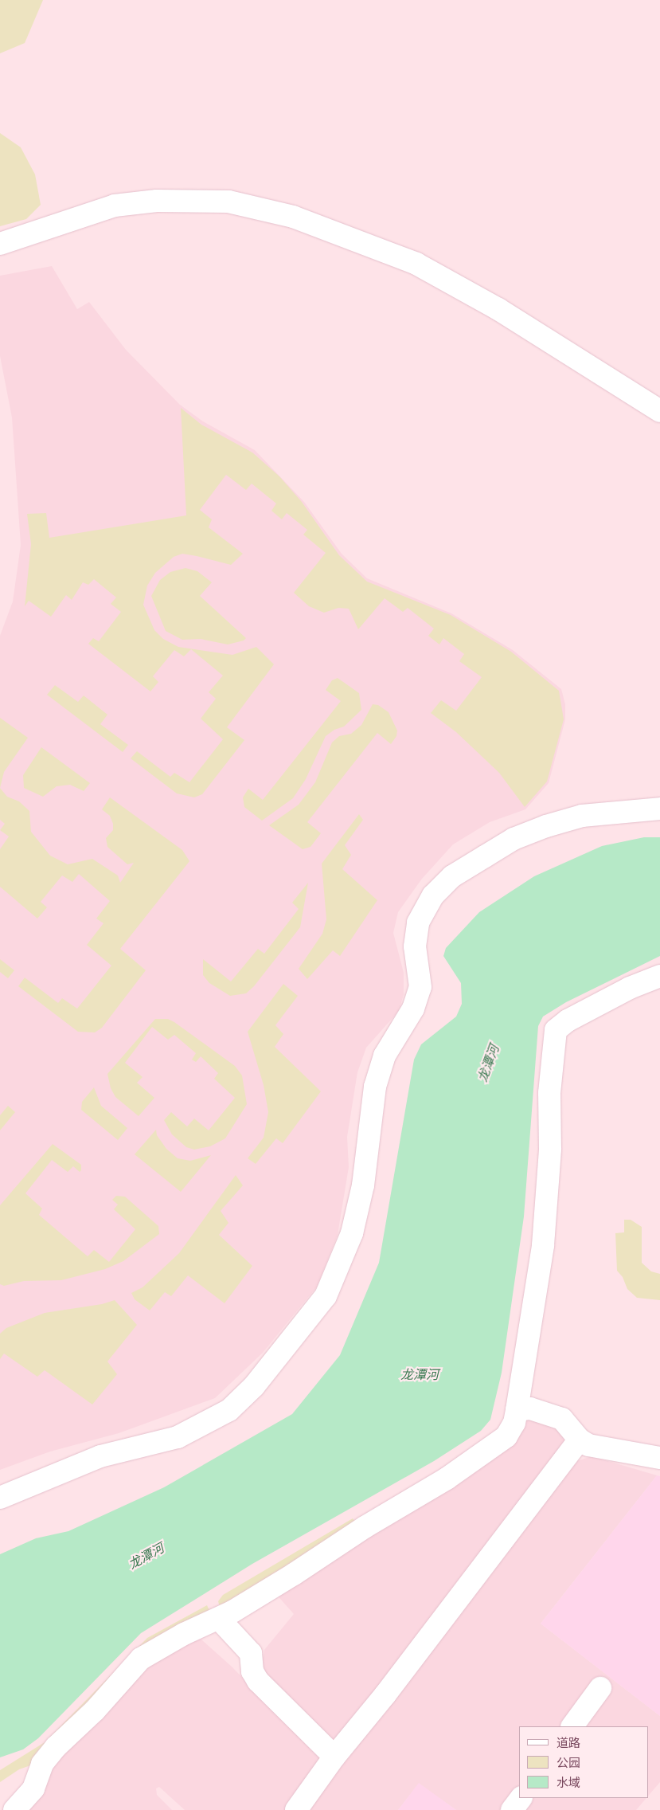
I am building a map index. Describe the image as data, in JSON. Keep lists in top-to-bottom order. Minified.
{"water":["龙潭河"],"legend":["道路","公园","水域"]}
